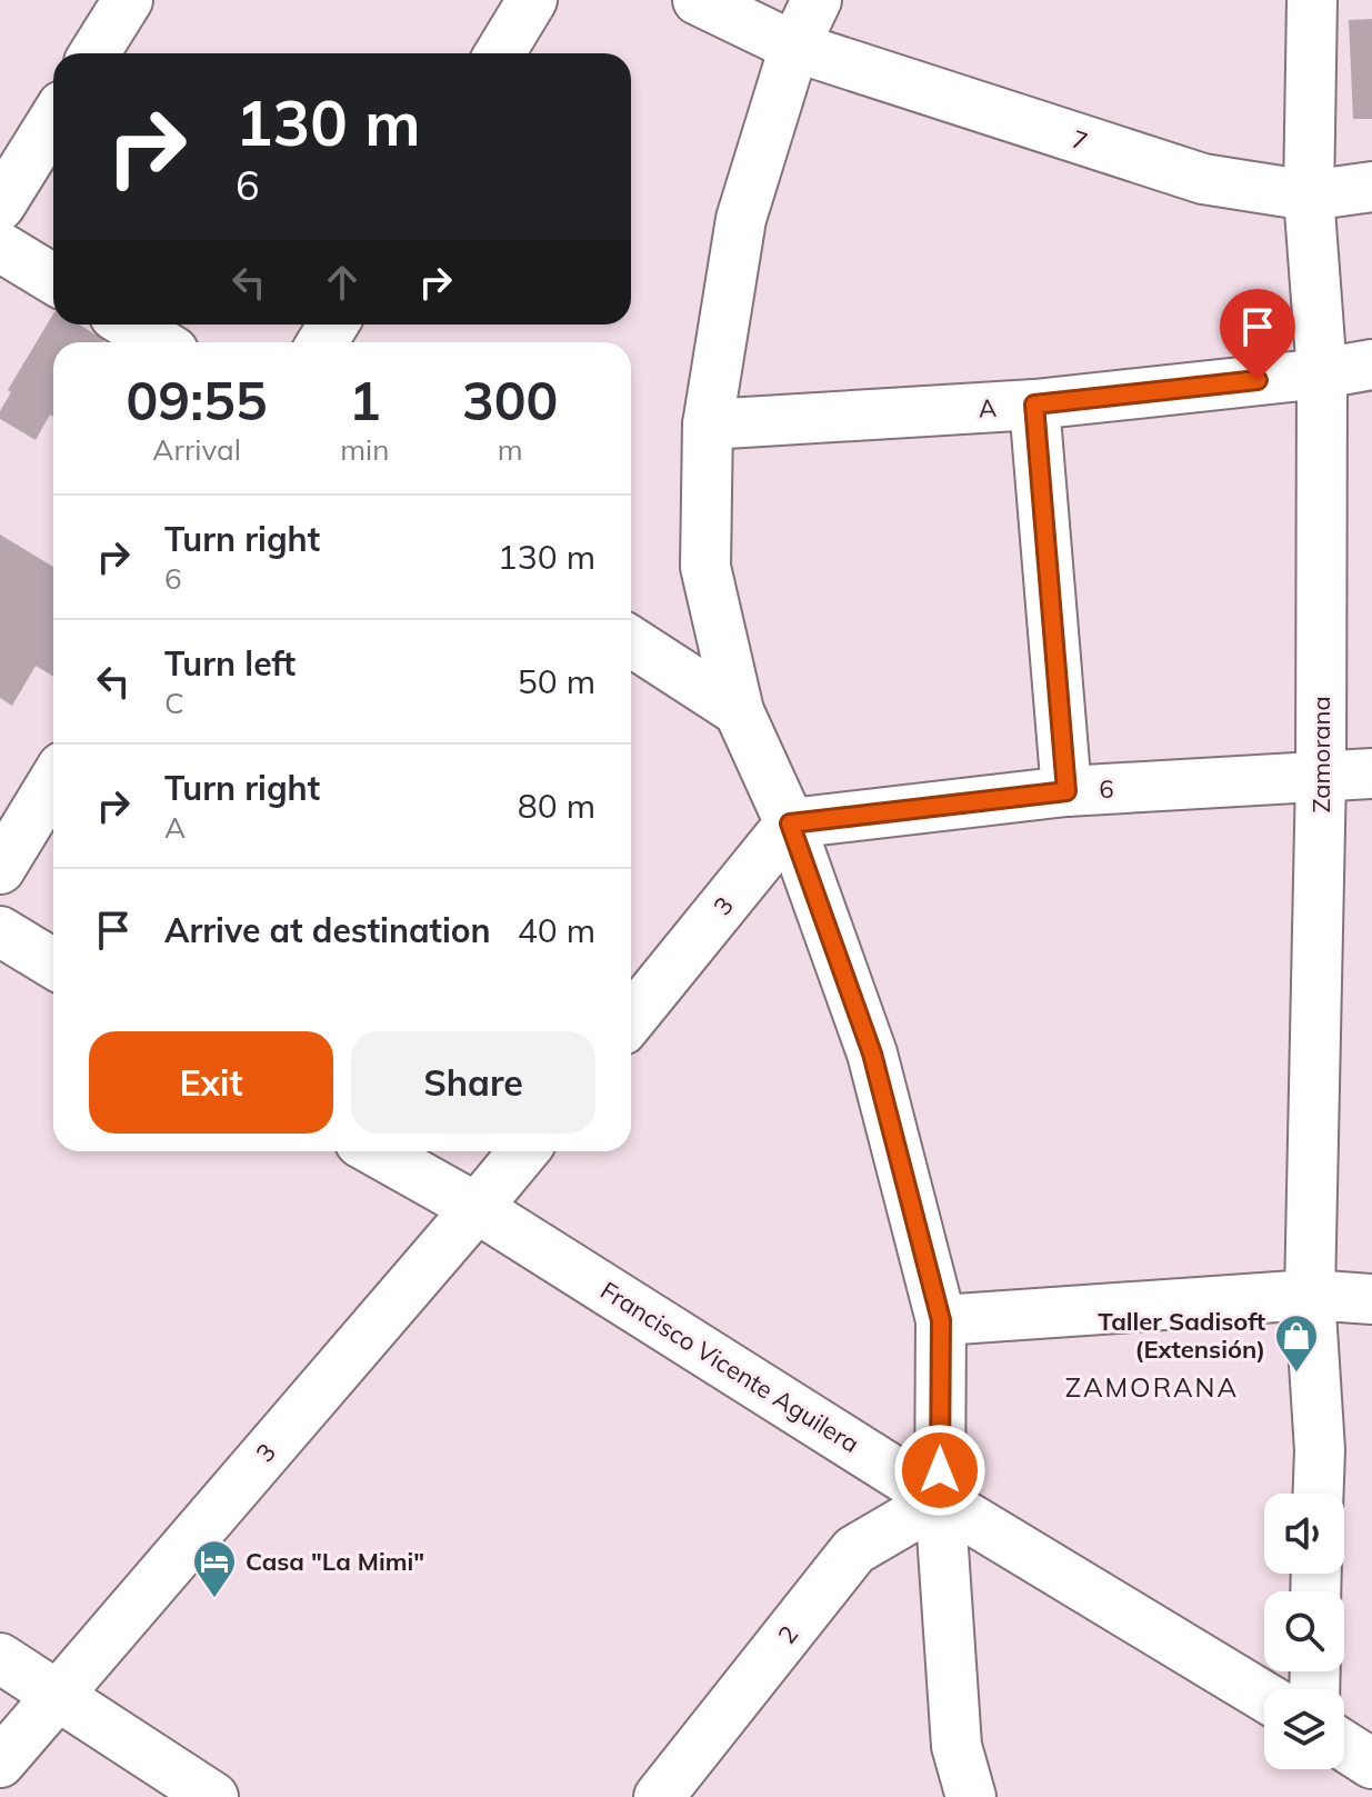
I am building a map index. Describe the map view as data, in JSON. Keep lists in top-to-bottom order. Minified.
{"streets":{"street":["7","A","Zamorana","6","3","Francisco Vicente Aguilera","2"]},"crossings":[["7","Zamorana"],["A","Zamorana"],["Zamorana","6"],["6","3"],["3","Francisco Vicente Aguilera"],["Francisco Vicente Aguilera","2"]],"districts":["ZAMORANA"],"places":{"shop":["Taller Sadisoft (Extensión)"],"hotel":["Casa \"La Mimi\""]},"page":{"turn":["130 m","6"],"eta":["09:55","Arrival","1","min","300","m"],"list":[{"name":"Turn right","note":"6","value":"130 m"},{"name":"Turn left","note":"C","value":"50 m"},{"name":"Turn right","note":"A","value":"80 m"},{"name":"Arrive at destination","value":"40 m"}],"buttons":["Exit","Share"]}}
